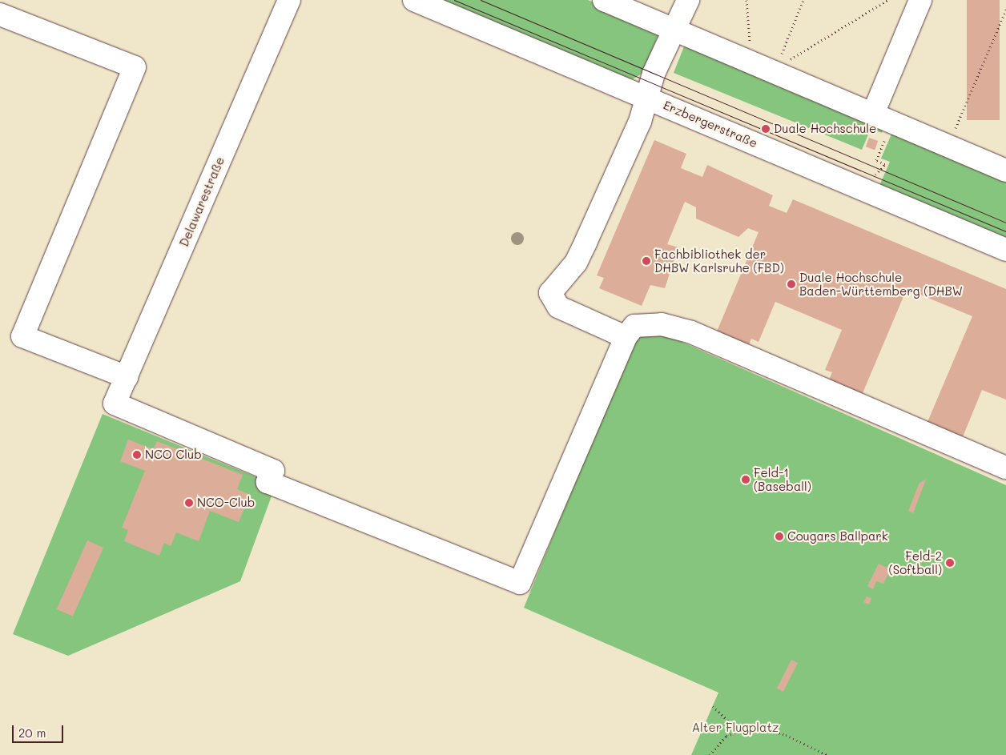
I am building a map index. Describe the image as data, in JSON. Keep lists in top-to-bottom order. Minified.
{"streets":{"street":["Erzbergerstraße","Delawarestraße"]},"parks":["Alter Flugplatz"],"places":["Duale Hochschule","Fachbibliothek der DHBW Karlsruhe (FBD)","Duale Hochschule Baden-Württemberg (DHBW","NCO Club","Feld-1 (Baseball)","NCO-Club","Cougars Ballpark","Feld-2 (Softball)"],"scale_bar":"20 m"}
